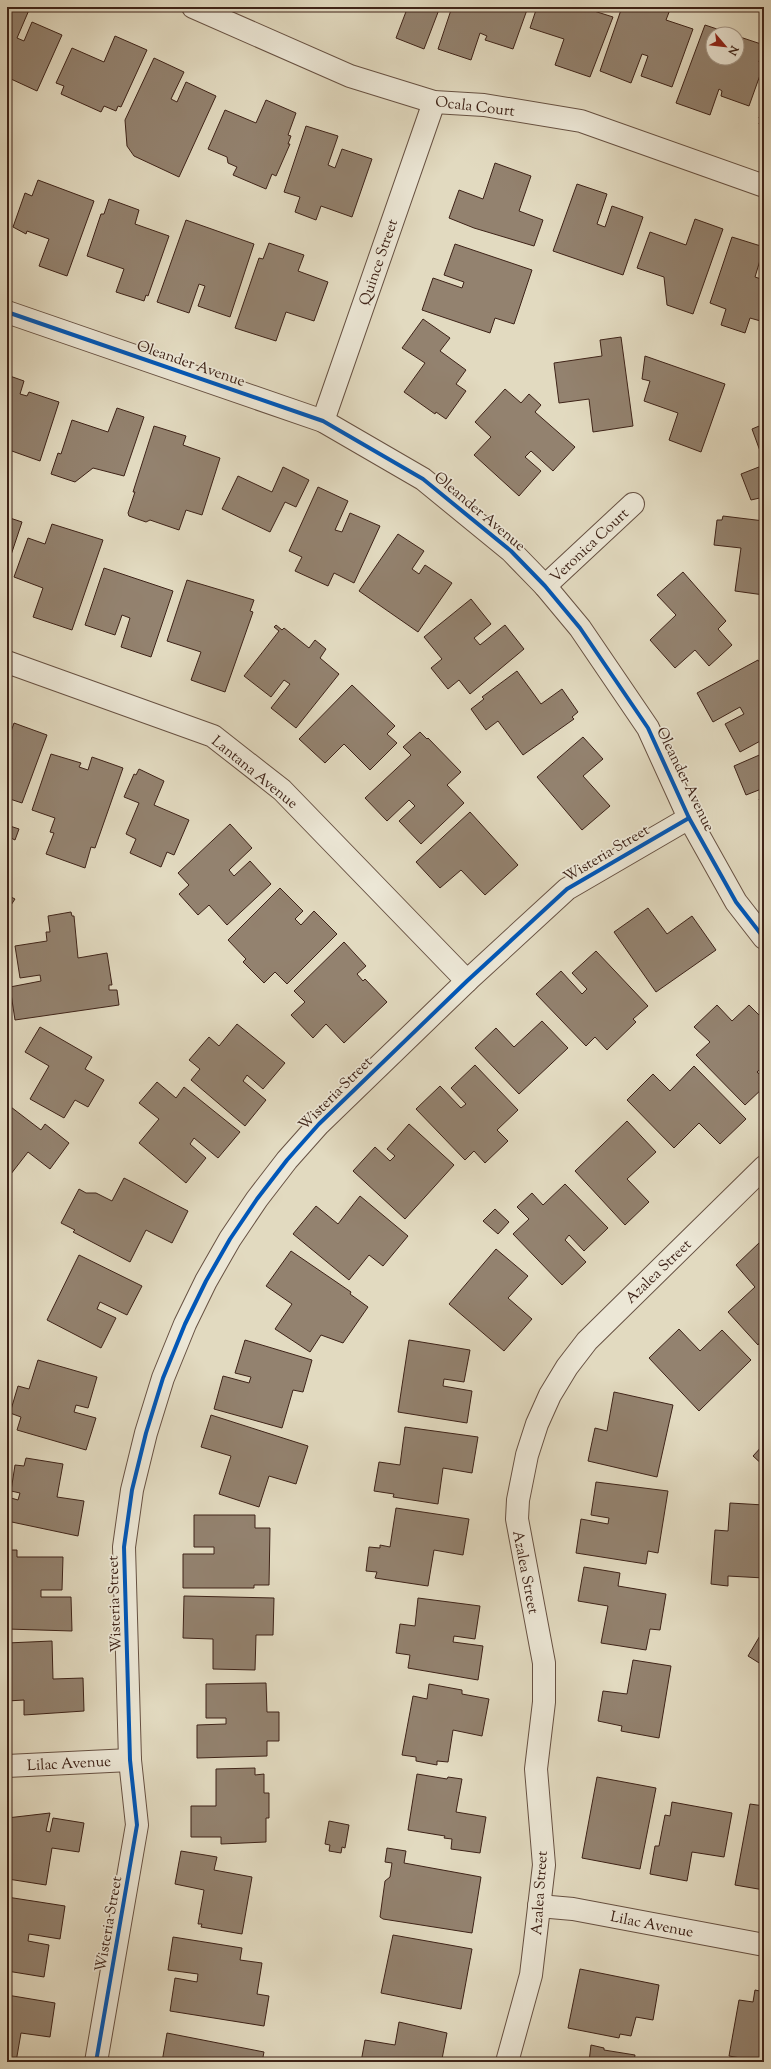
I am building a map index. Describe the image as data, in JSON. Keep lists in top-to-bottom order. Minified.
{"streets":{"street":["Ocala Court","Quince Street","Oleander Avenue","Veronica Court","Lantana Avenue","Wisteria Street","Azalea Street","Lilac Avenue"]},"crossings":[["Ocala Court","Quince Street"],["Quince Street","Oleander Avenue"],["Oleander Avenue","Veronica Court"],["Oleander Avenue","Wisteria Street"],["Lantana Avenue","Wisteria Street"],["Wisteria Street","Lilac Avenue"],["Azalea Street","Lilac Avenue"]],"north":"bottom right"}
